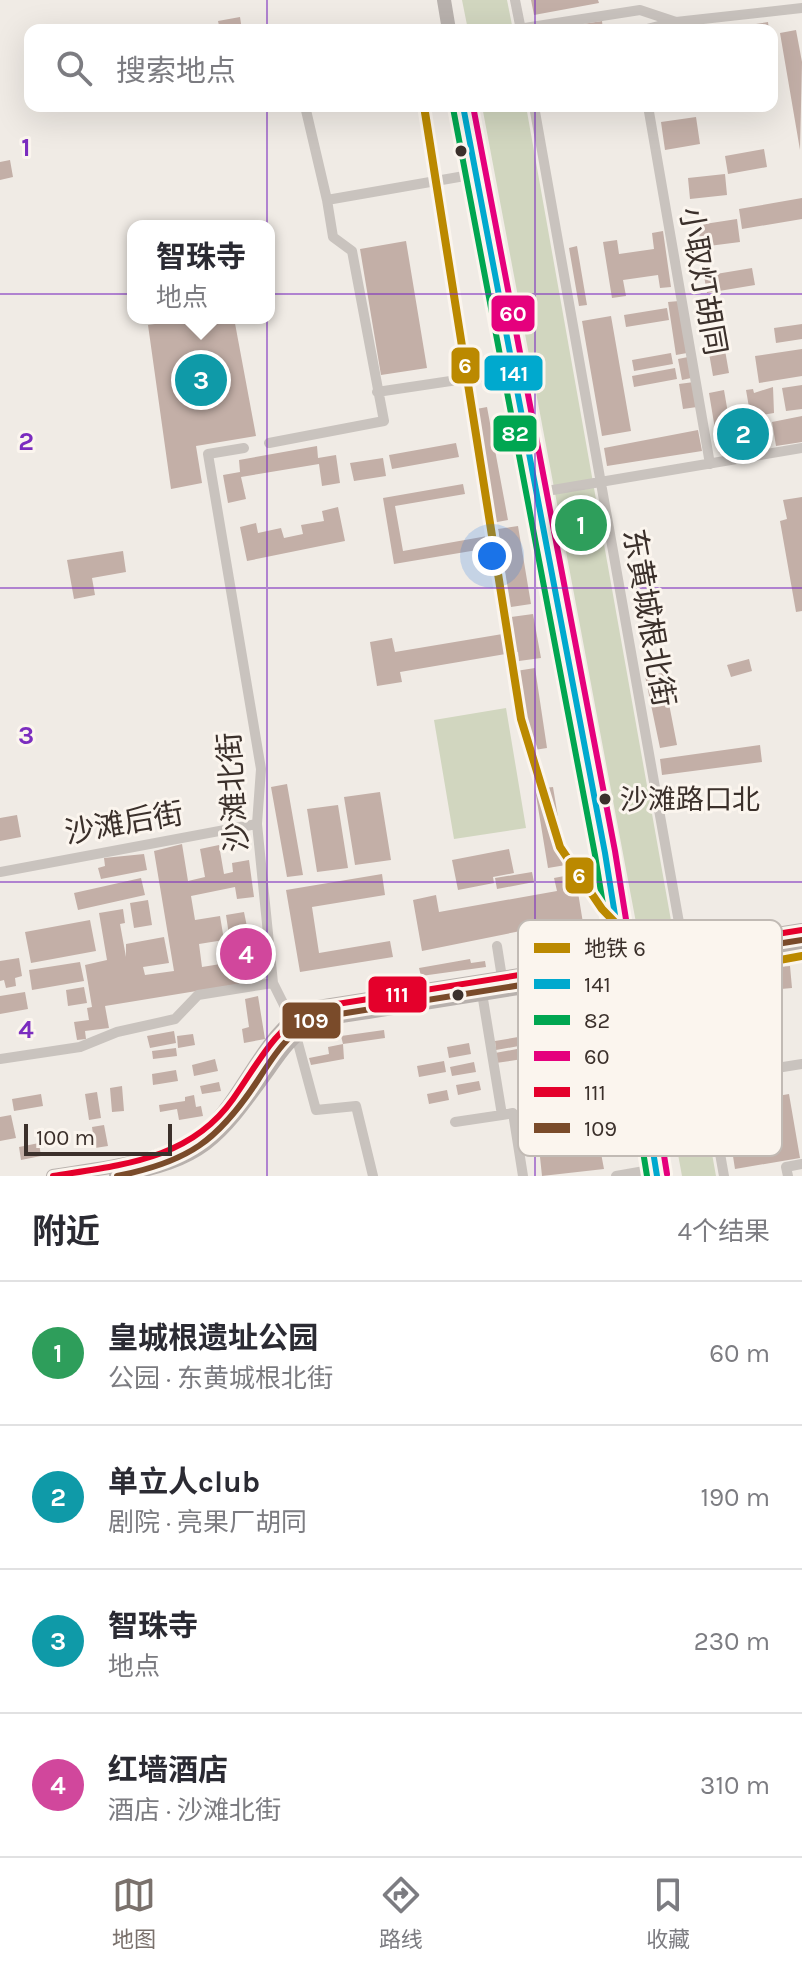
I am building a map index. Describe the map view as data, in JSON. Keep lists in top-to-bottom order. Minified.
{"streets":{"street":["小取灯胡同","东黄城根北街","沙滩北街","沙滩后街"]},"crossings":[["沙滩北街","沙滩后街"]],"places":["沙滩路口北"],"lines":["metro line 6","transit line 141","transit line 82","transit line 60","transit line 111","transit line 109"],"legend":["地铁 6","141","82","60","111","109"],"scale_bar":"100 m","page":{"search":"搜索地点","popup":["智珠寺","地点"],"pins":["3","2","1","4"],"scale":"100 m","heading":["附近","4个结果"],"list":[{"mark":"1","name":"皇城根遗址公园","note":"公园 · 东黄城根北街","value":"60 m"},{"mark":"2","name":"单立人club","note":"剧院 · 亮果厂胡同","value":"190 m"},{"mark":"3","name":"智珠寺","note":"地点","value":"230 m"},{"mark":"4","name":"红墙酒店","note":"酒店 · 沙滩北街","value":"310 m"}],"nav":["地图","路线","收藏"]},"grid":{"rows":["1","2","3","4"]}}
